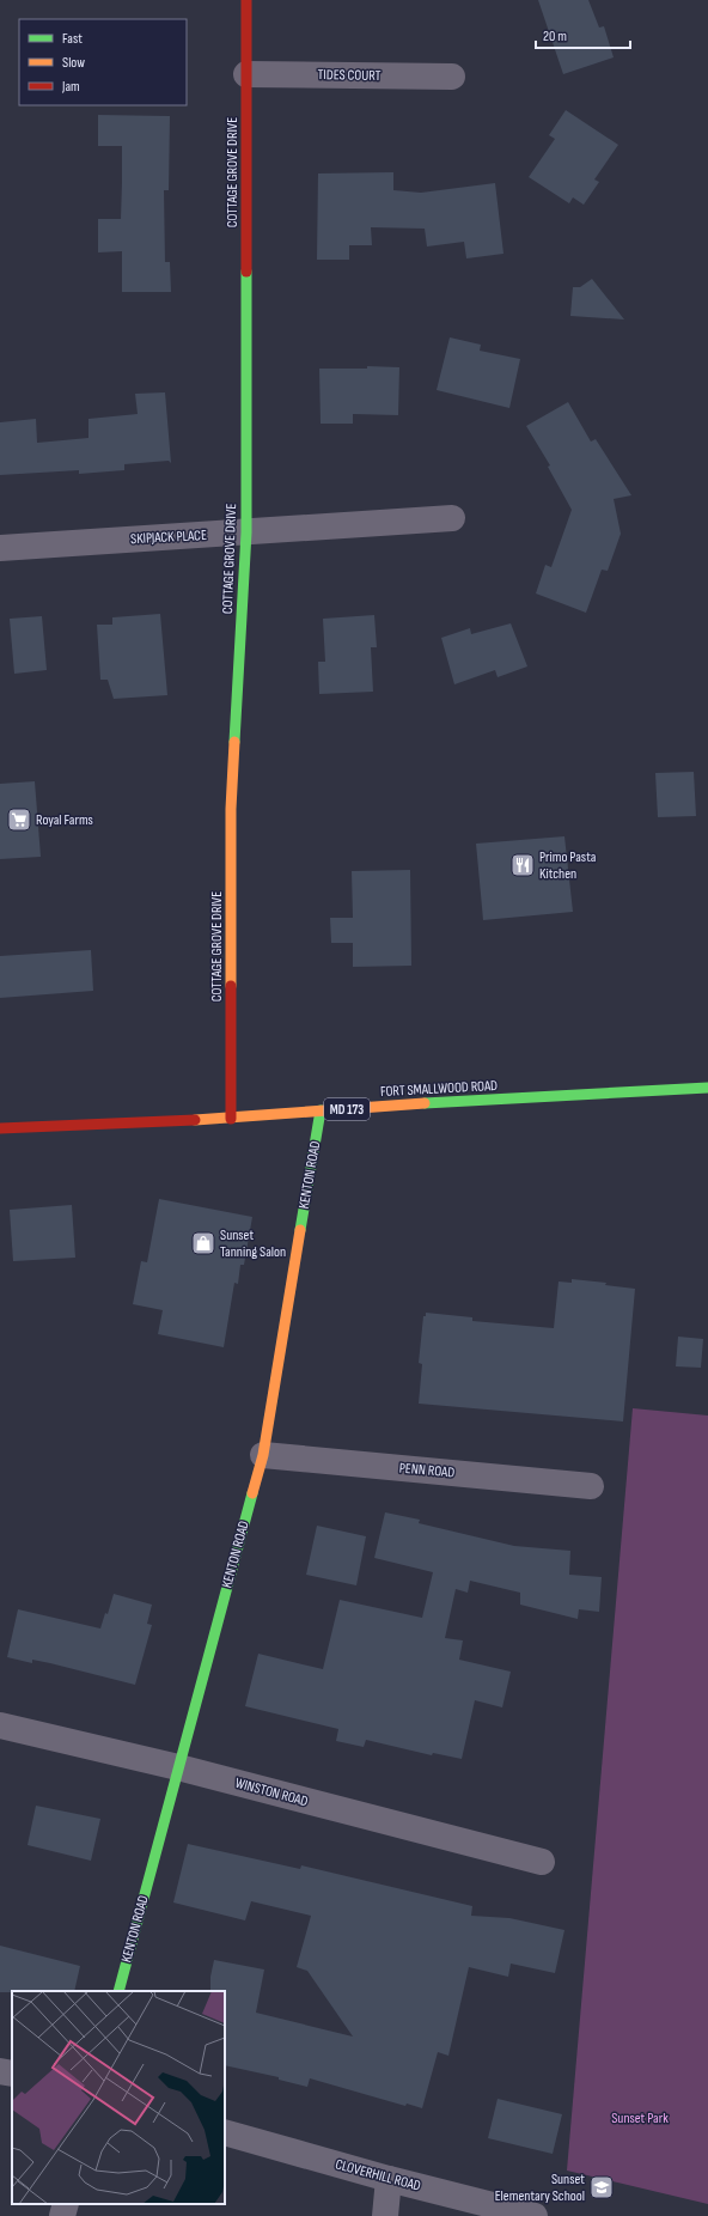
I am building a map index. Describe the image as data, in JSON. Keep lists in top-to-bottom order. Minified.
{"streets":{"street":["TIDES COURT","COTTAGE GROVE DRIVE","SKIPJACK PLACE","FORT SMALLWOOD ROAD","MD 173","KENTON ROAD","PENN ROAD","WINSTON ROAD","CLOVERHILL ROAD"]},"crossings":[["TIDES COURT","COTTAGE GROVE DRIVE"],["COTTAGE GROVE DRIVE","SKIPJACK PLACE"],["COTTAGE GROVE DRIVE","FORT SMALLWOOD ROAD"],["FORT SMALLWOOD ROAD","KENTON ROAD"],["KENTON ROAD","PENN ROAD"],["KENTON ROAD","WINSTON ROAD"]],"parks":["Sunset Park"],"places":{"supermarket":["Royal Farms"],"restaurant":["Primo Pasta Kitchen"],"shop":["Sunset Tanning Salon"],"school or university":["Sunset Elementary School"]},"legend":["Fast","Slow","Jam"],"scale_bar":"20 m"}
